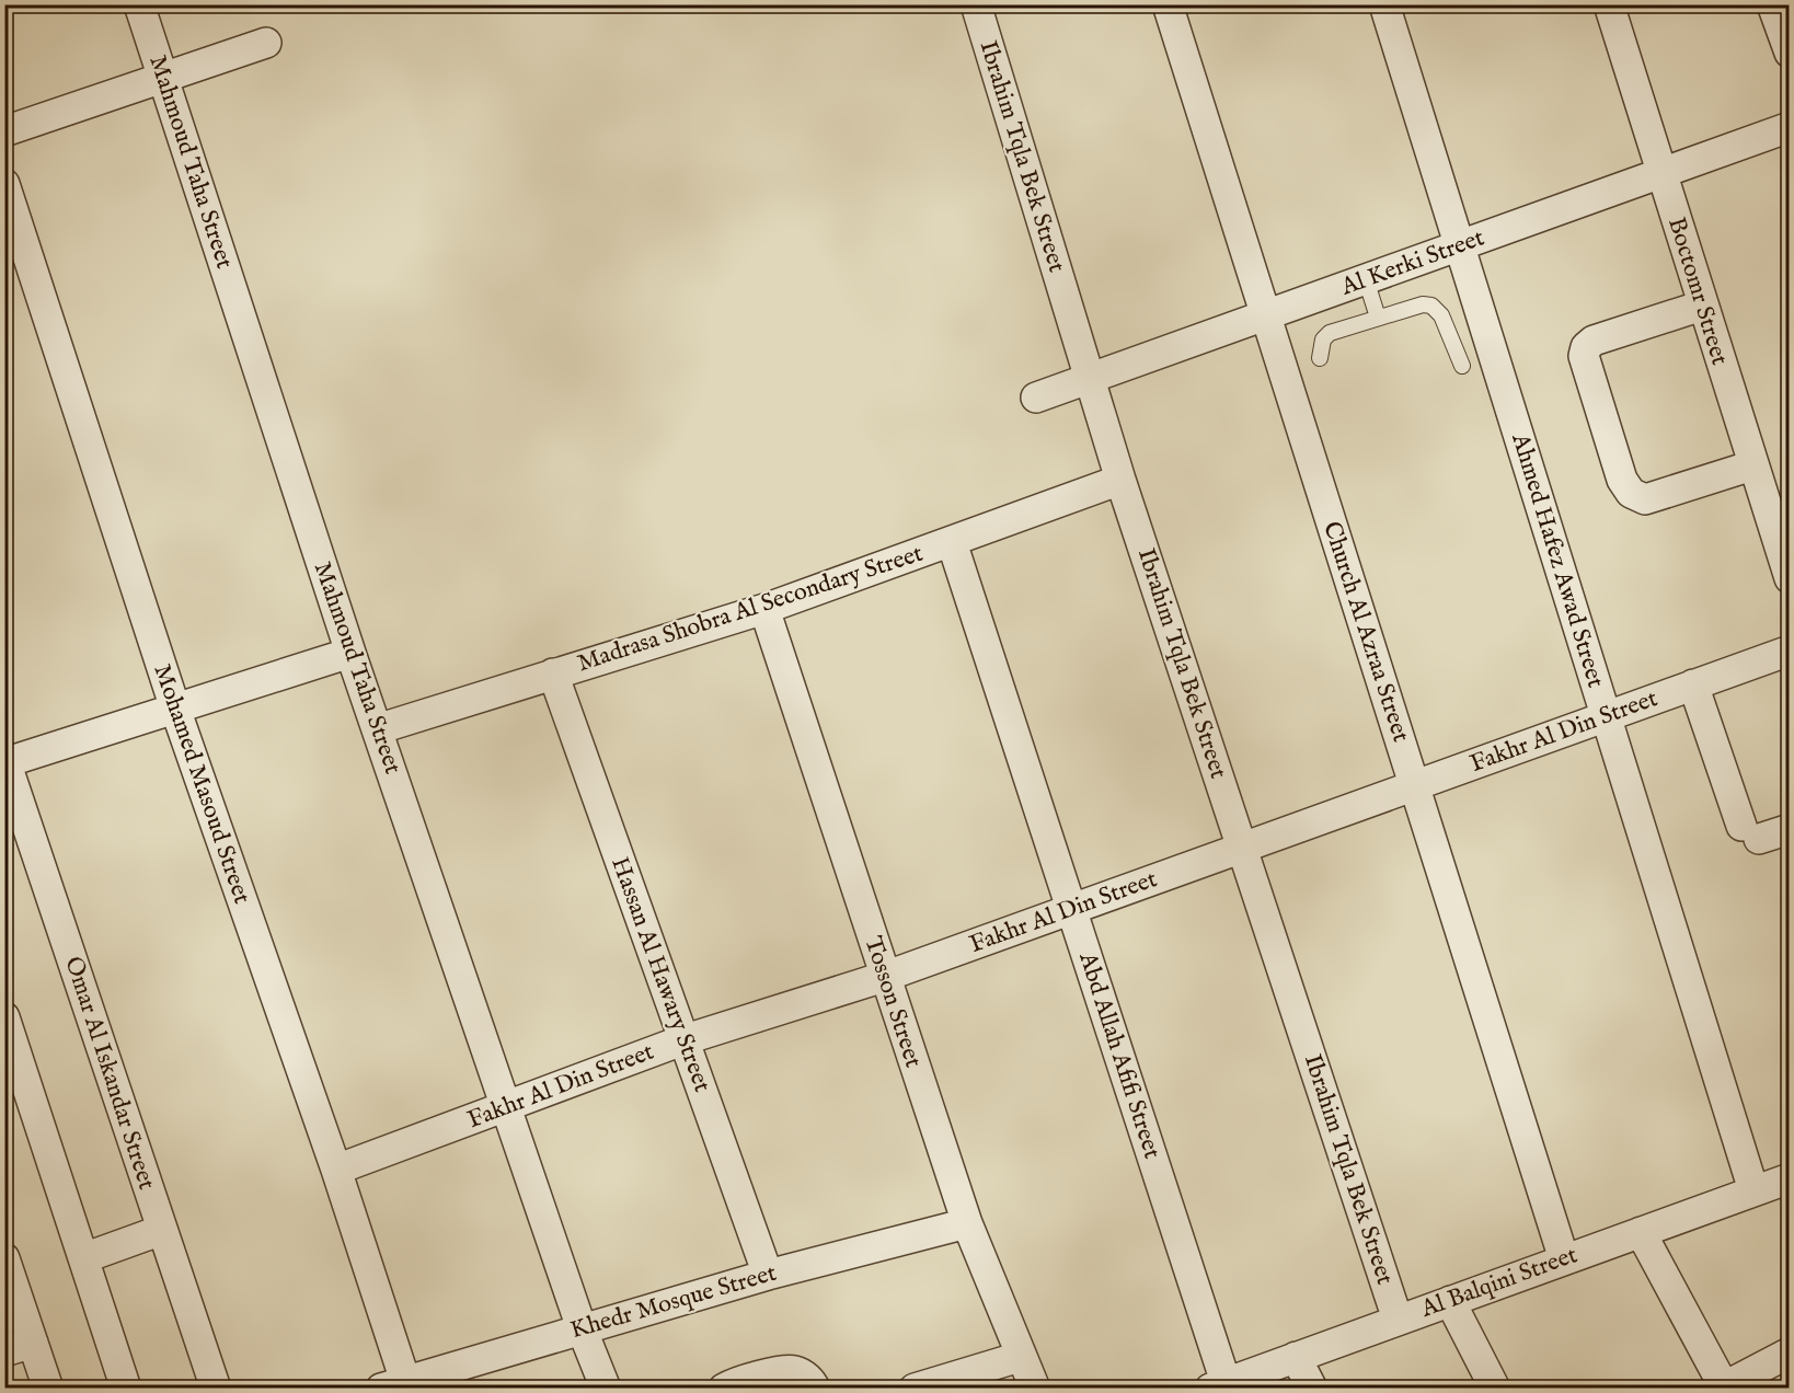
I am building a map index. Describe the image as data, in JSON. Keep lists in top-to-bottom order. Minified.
{"streets":{"street":["Ibrahim Tqla Bek Street","Mahmoud Taha Street","Al Kerki Street","Boctomr Street","Ahmed Hafez Awad Street","Madrasa Shobra Al Secondary Street","Church Al Azraa Street","Fakhr Al Din Street","Mohamed Masoud Street","Hassan Al Hawary Street","Tosson Street","Abd Allah Afifi Street","Omar Al Iskandar Street","Al Balqini Street","Khedr Mosque Street"]},"crossings":[["Ibrahim Tqla Bek Street","Al Kerki Street"],["Ibrahim Tqla Bek Street","Madrasa Shobra Al Secondary Street"],["Ibrahim Tqla Bek Street","Fakhr Al Din Street"],["Ibrahim Tqla Bek Street","Al Balqini Street"],["Mahmoud Taha Street","Madrasa Shobra Al Secondary Street"],["Mahmoud Taha Street","Fakhr Al Din Street"],["Mahmoud Taha Street","Khedr Mosque Street"],["Al Kerki Street","Boctomr Street"],["Al Kerki Street","Ahmed Hafez Awad Street"],["Al Kerki Street","Church Al Azraa Street"],["Ahmed Hafez Awad Street","Fakhr Al Din Street"],["Ahmed Hafez Awad Street","Al Balqini Street"],["Madrasa Shobra Al Secondary Street","Hassan Al Hawary Street"],["Madrasa Shobra Al Secondary Street","Tosson Street"],["Madrasa Shobra Al Secondary Street","Abd Allah Afifi Street"],["Church Al Azraa Street","Fakhr Al Din Street"],["Church Al Azraa Street","Al Balqini Street"],["Fakhr Al Din Street","Mohamed Masoud Street"],["Fakhr Al Din Street","Hassan Al Hawary Street"],["Fakhr Al Din Street","Tosson Street"],["Fakhr Al Din Street","Abd Allah Afifi Street"],["Mohamed Masoud Street","Khedr Mosque Street"],["Hassan Al Hawary Street","Khedr Mosque Street"],["Tosson Street","Khedr Mosque Street"],["Abd Allah Afifi Street","Al Balqini Street"]]}
